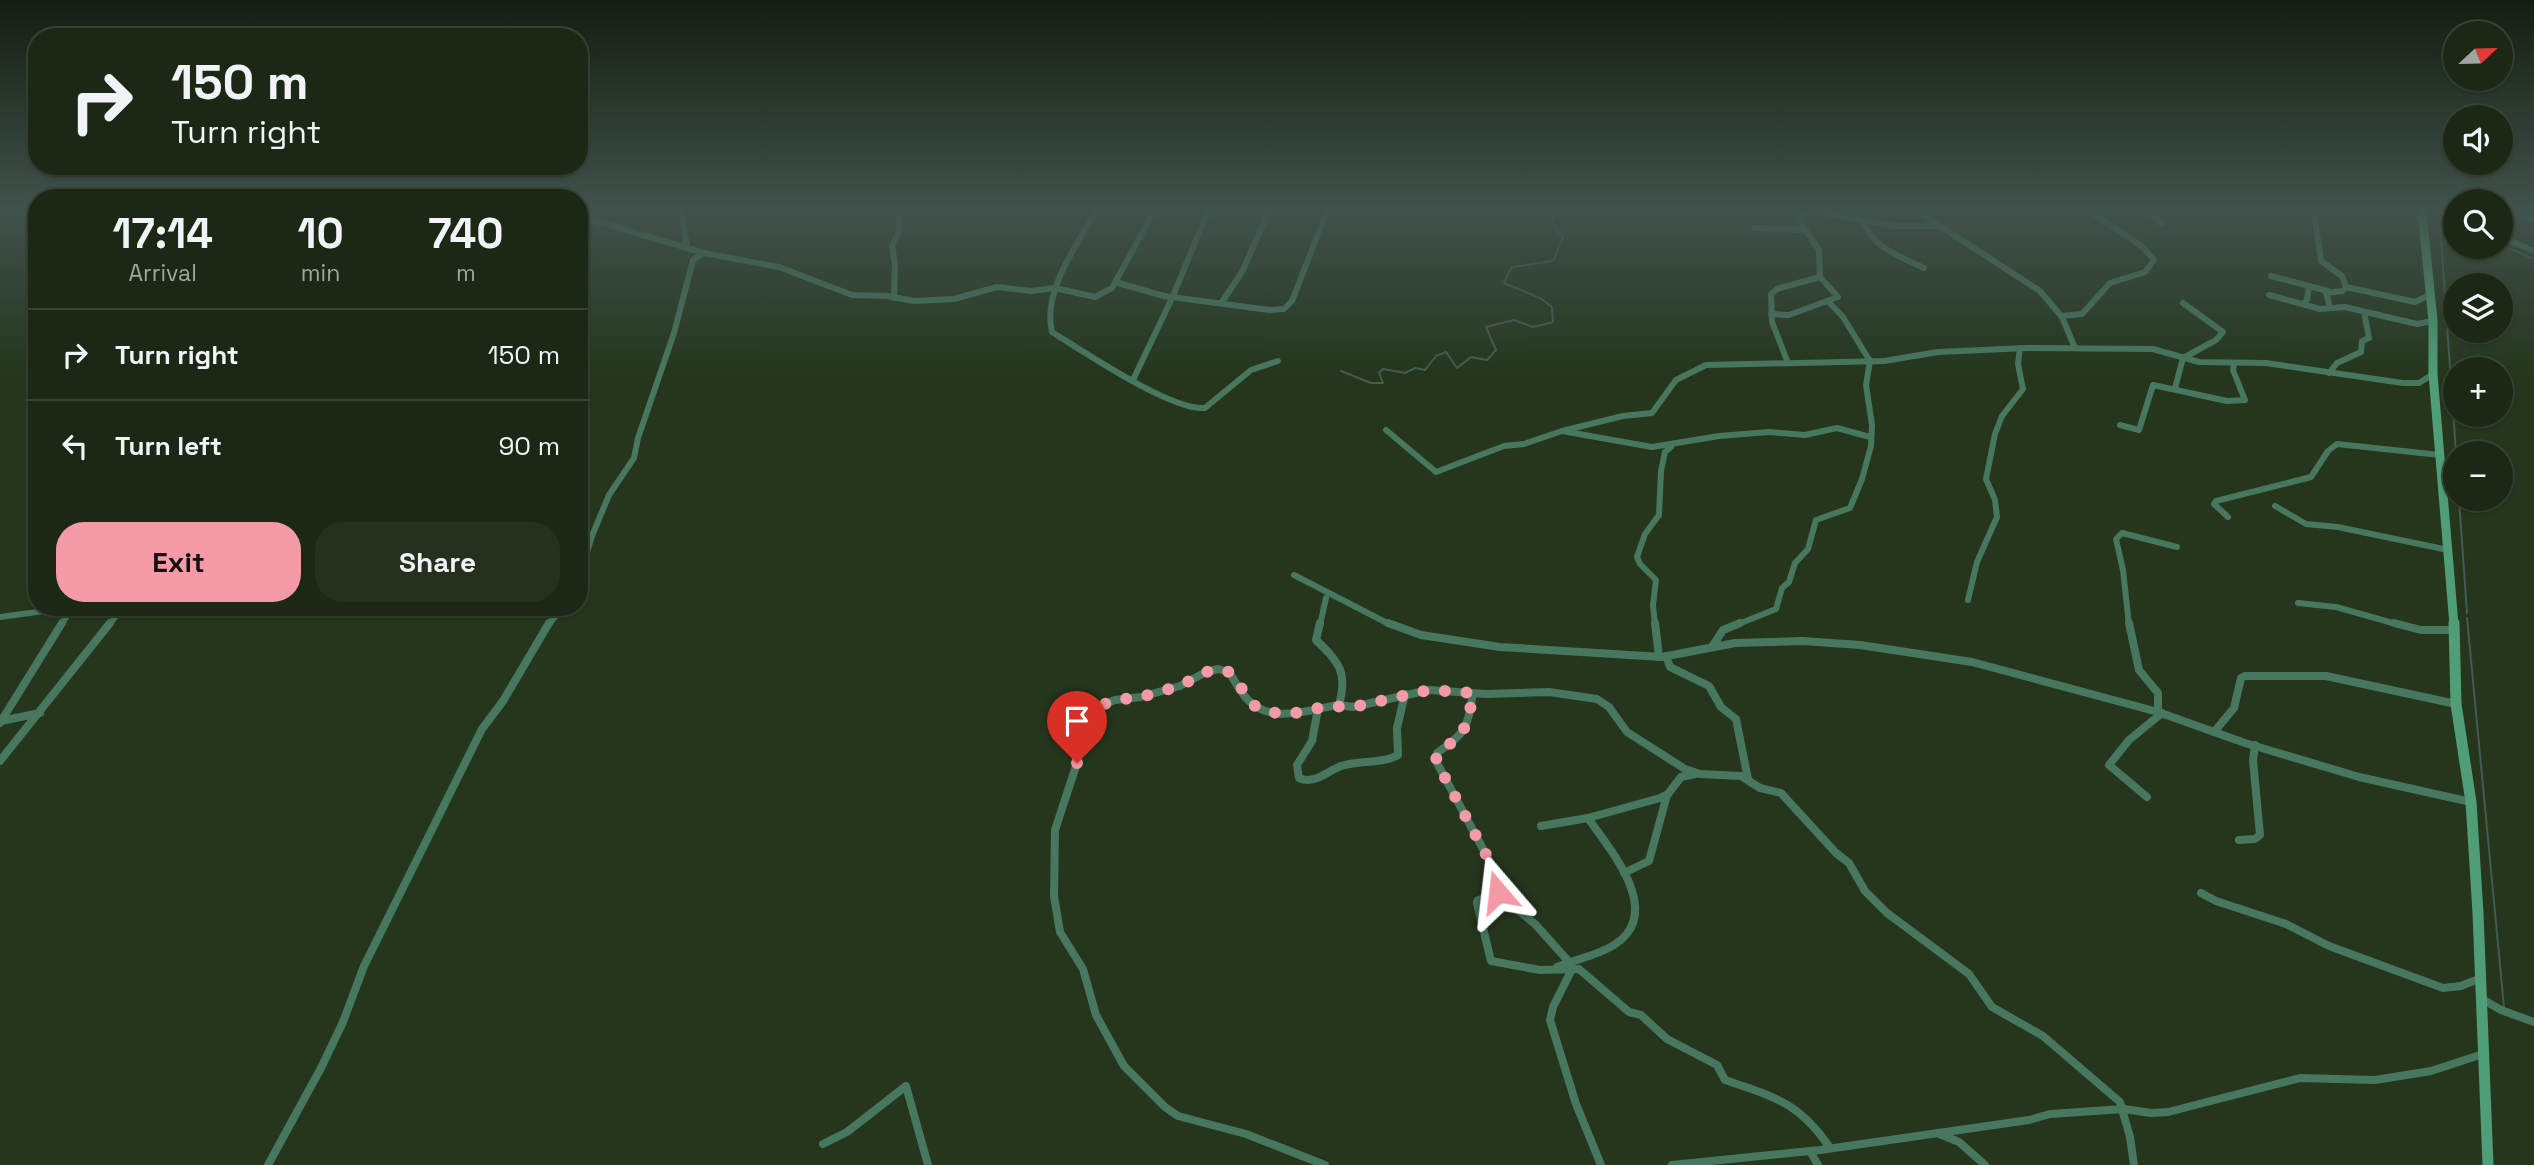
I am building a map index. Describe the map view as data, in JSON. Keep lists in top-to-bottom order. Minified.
{"north":"right","page":{"map_buttons":["+","−"],"turn":["150 m","Turn right"],"eta":["17:14","Arrival","10","min","740","m"],"list":[{"name":"Turn right","value":"150 m"},{"name":"Turn left","value":"90 m"}],"buttons":["Exit","Share"]}}
